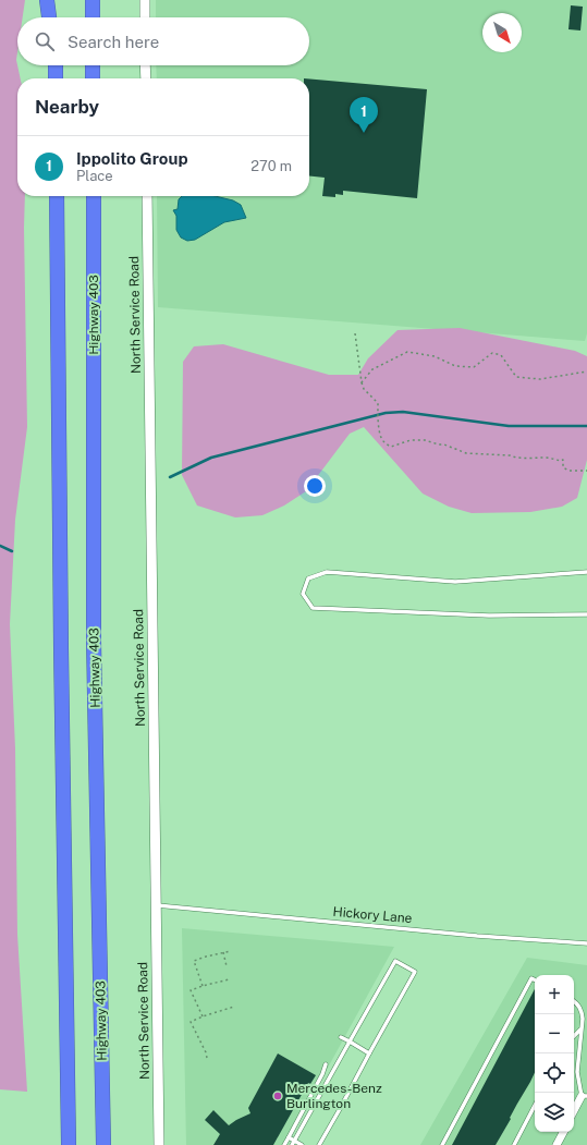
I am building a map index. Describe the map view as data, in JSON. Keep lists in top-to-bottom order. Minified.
{"streets":{"highway":["Highway 403"],"street":["North Service Road"],"lane":["Hickory Lane"]},"crossings":[["North Service Road","Hickory Lane"]],"places":["Mercedes-Benz Burlington"],"north":"bottom right","page":{"search":"Search here","heading":"Nearby","pins":"1","list":[{"mark":"1","name":"Ippolito Group","note":"Place","value":"270 m"}],"map_buttons":["+","−"]}}
